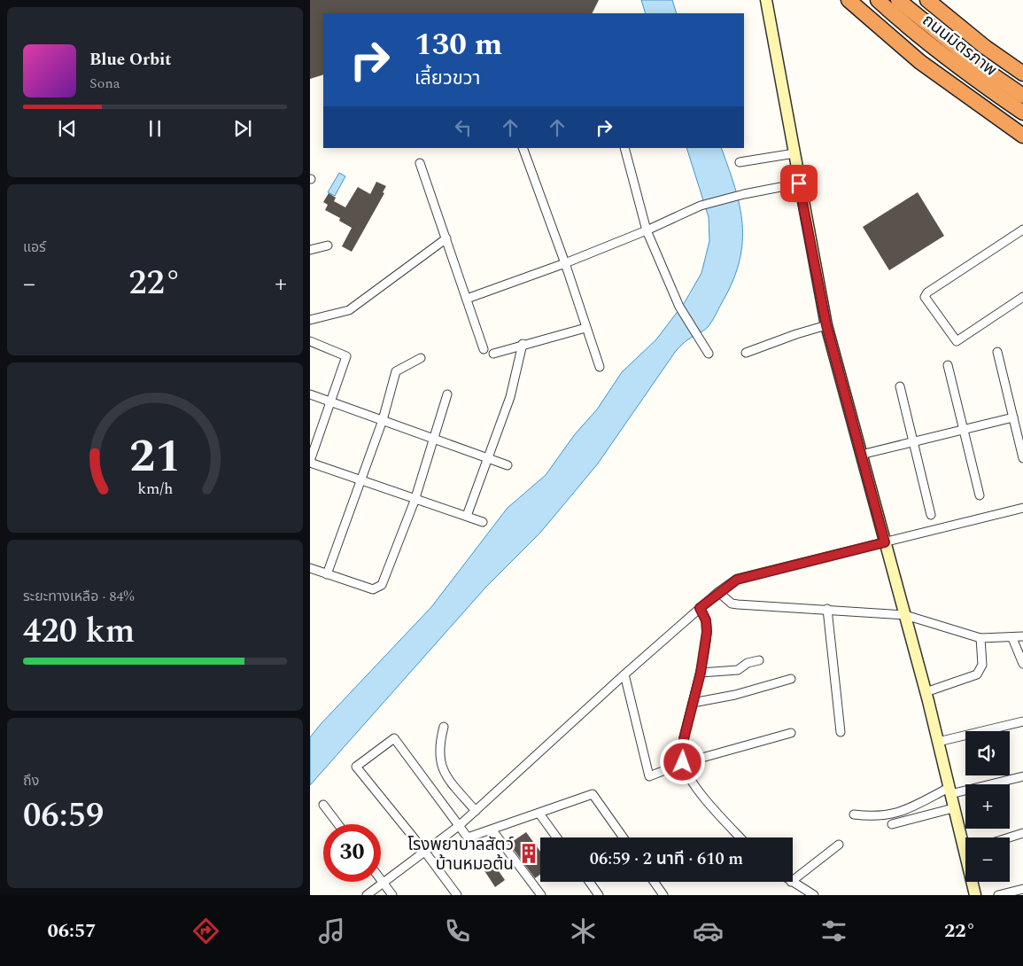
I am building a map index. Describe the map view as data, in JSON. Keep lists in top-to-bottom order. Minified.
{"streets":{"highway":["ถนนมิตรภาพ"]},"places":{"building":["โรงพยาบาลสัตว์ บ้านหมอต้น"]},"page":{"turn":["130 m","เลี้ยวขวา"],"song":["Blue Orbit","Sona"],"tile":["แอร์",["ระยะทางเหลือ · 84%","420 km"],["ถึง","06:59"]],"heat":["−","22°","+"],"map_buttons":["+","−"],"limit":"30","trip":"06:59 · 2 นาที · 610 m","tabs":["06:57","22°"],"gauge":["21","km/h"]}}
